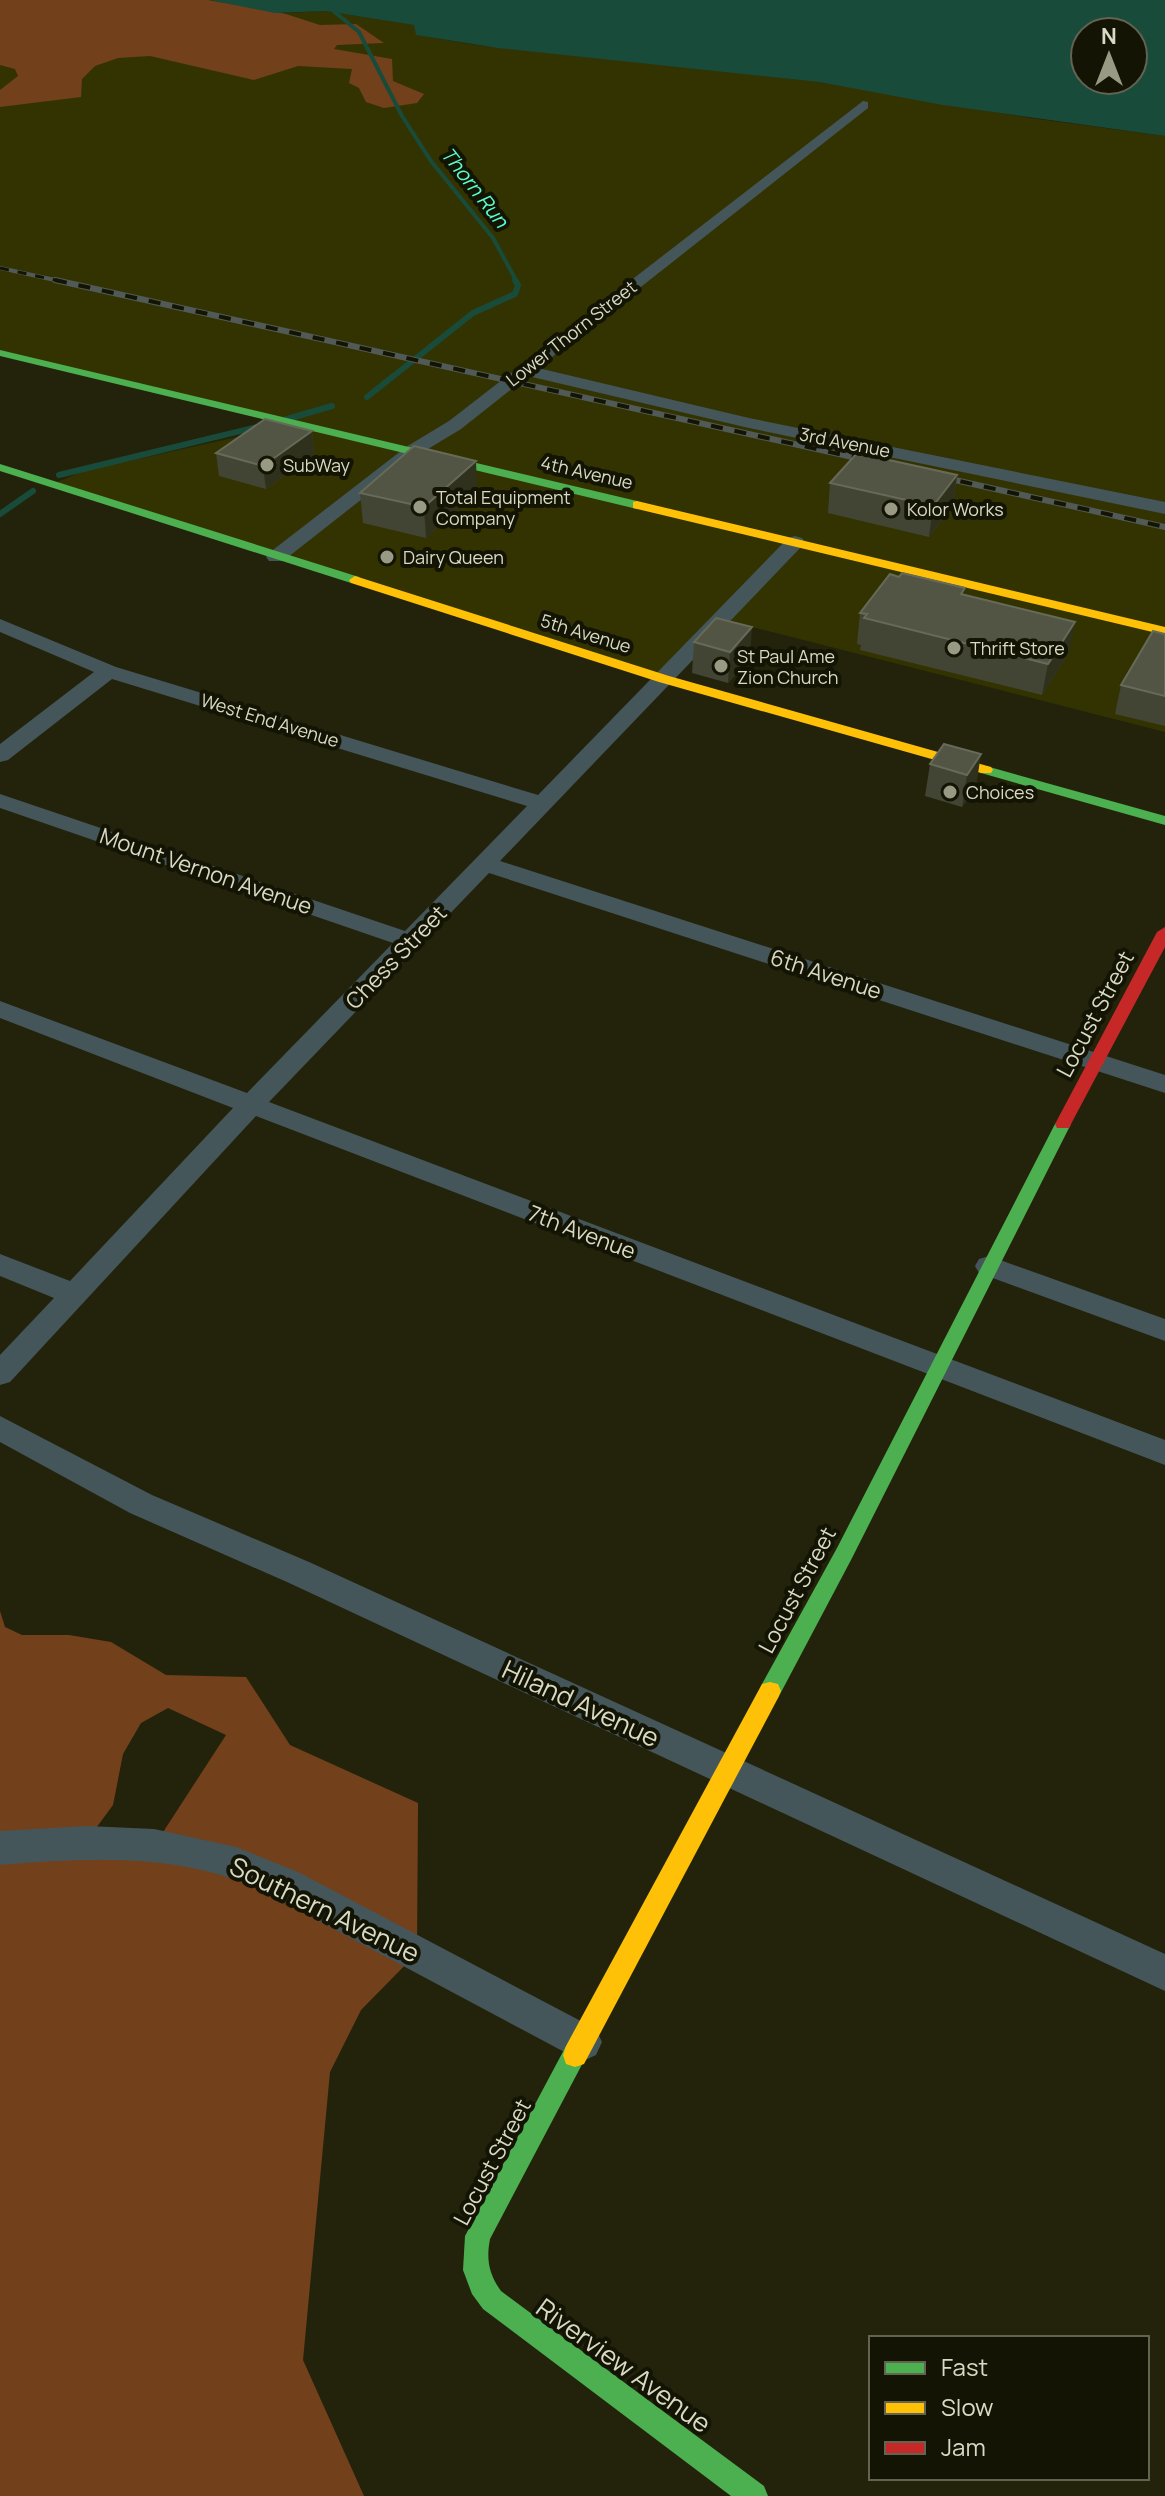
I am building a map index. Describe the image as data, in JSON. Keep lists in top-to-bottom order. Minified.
{"streets":{"main road":["4th Avenue","5th Avenue","Locust Street","Riverview Avenue"],"street":["Lower Thorn Street","3rd Avenue","West End Avenue","Mount Vernon Avenue","Chess Street","6th Avenue","7th Avenue","Hiland Avenue","Southern Avenue"]},"crossings":[["Lower Thorn Street","3rd Avenue"],["Lower Thorn Street","4th Avenue"],["Lower Thorn Street","5th Avenue"],["4th Avenue","Chess Street"],["5th Avenue","Chess Street"],["West End Avenue","Chess Street"],["Mount Vernon Avenue","Chess Street"],["Chess Street","6th Avenue"],["Chess Street","7th Avenue"],["6th Avenue","Locust Street"],["Locust Street","7th Avenue"],["Locust Street","Hiland Avenue"],["Locust Street","Southern Avenue"],["Locust Street","Riverview Avenue"]],"water":["Thorn Run"],"places":["SubWay","Total Equipment Company","Kolor Works","Dairy Queen","Thrift Store","St Paul Ame Zion Church","Choices"],"legend":["Fast","Slow","Jam"],"north":"top"}
